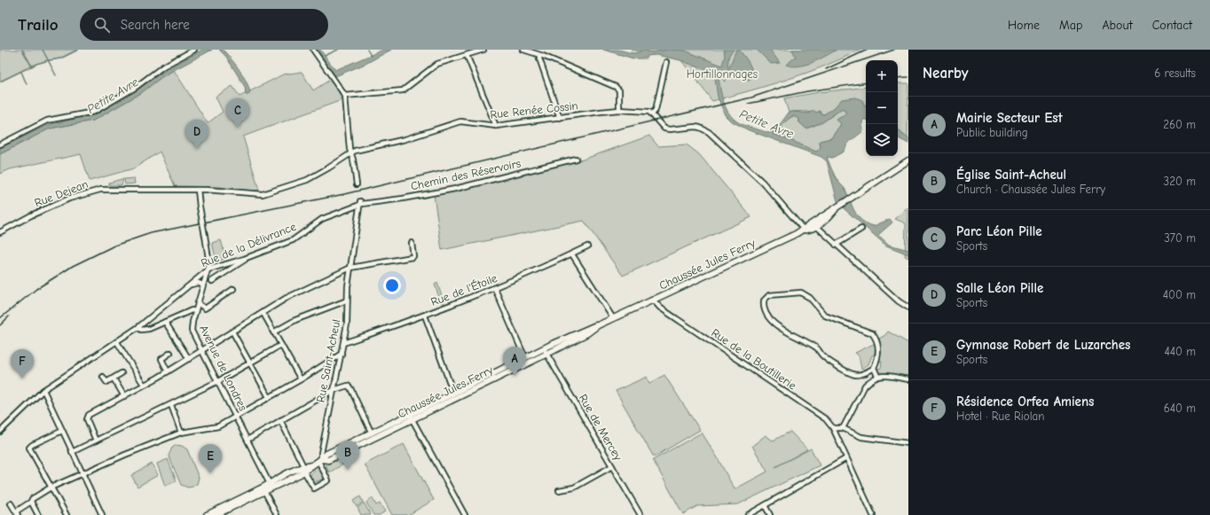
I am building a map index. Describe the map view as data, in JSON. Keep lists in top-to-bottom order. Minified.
{"streets":{"main road":["Chaussée Jules Ferry"],"street":["Rue Renée Cossin","Chemin des Réservoirs","Rue Dejean","Rue de la Délivrance","Rue de l'Étoile","Rue de la Boutillerie","Rue Saint-Acheul","Avenue de Londres","Rue de Mercey"]},"crossings":[["Rue Renée Cossin","Rue Dejean"],["Chemin des Réservoirs","Rue de la Délivrance"],["Chemin des Réservoirs","Rue Saint-Acheul"],["Rue Dejean","Avenue de Londres"],["Rue de la Délivrance","Rue Saint-Acheul"],["Rue de la Délivrance","Avenue de Londres"],["Chaussée Jules Ferry","Rue de la Boutillerie"],["Chaussée Jules Ferry","Rue Saint-Acheul"],["Chaussée Jules Ferry","Avenue de Londres"],["Chaussée Jules Ferry","Rue de Mercey"],["Rue de l'Étoile","Rue Saint-Acheul"]],"water":["Petite Avre"],"parks":["Hortillonnages"],"page":{"header":"Trailo","search":"Search here","nav":["Home","Map","About","Contact"],"heading":["Nearby","6 results"],"map_buttons":["+","−"],"list":[{"mark":"A","name":"Mairie Secteur Est","note":"Public building","value":"260 m"},{"mark":"B","name":"Église Saint-Acheul","note":"Church · Chaussée Jules Ferry","value":"320 m"},{"mark":"C","name":"Parc Léon Pille","note":"Sports","value":"370 m"},{"mark":"D","name":"Salle Léon Pille","note":"Sports","value":"400 m"},{"mark":"E","name":"Gymnase Robert de Luzarches","note":"Sports","value":"440 m"},{"mark":"F","name":"Résidence Orfea Amiens","note":"Hotel · Rue Riolan","value":"640 m"}],"pins":["C","D","A","F","B","E"]}}
